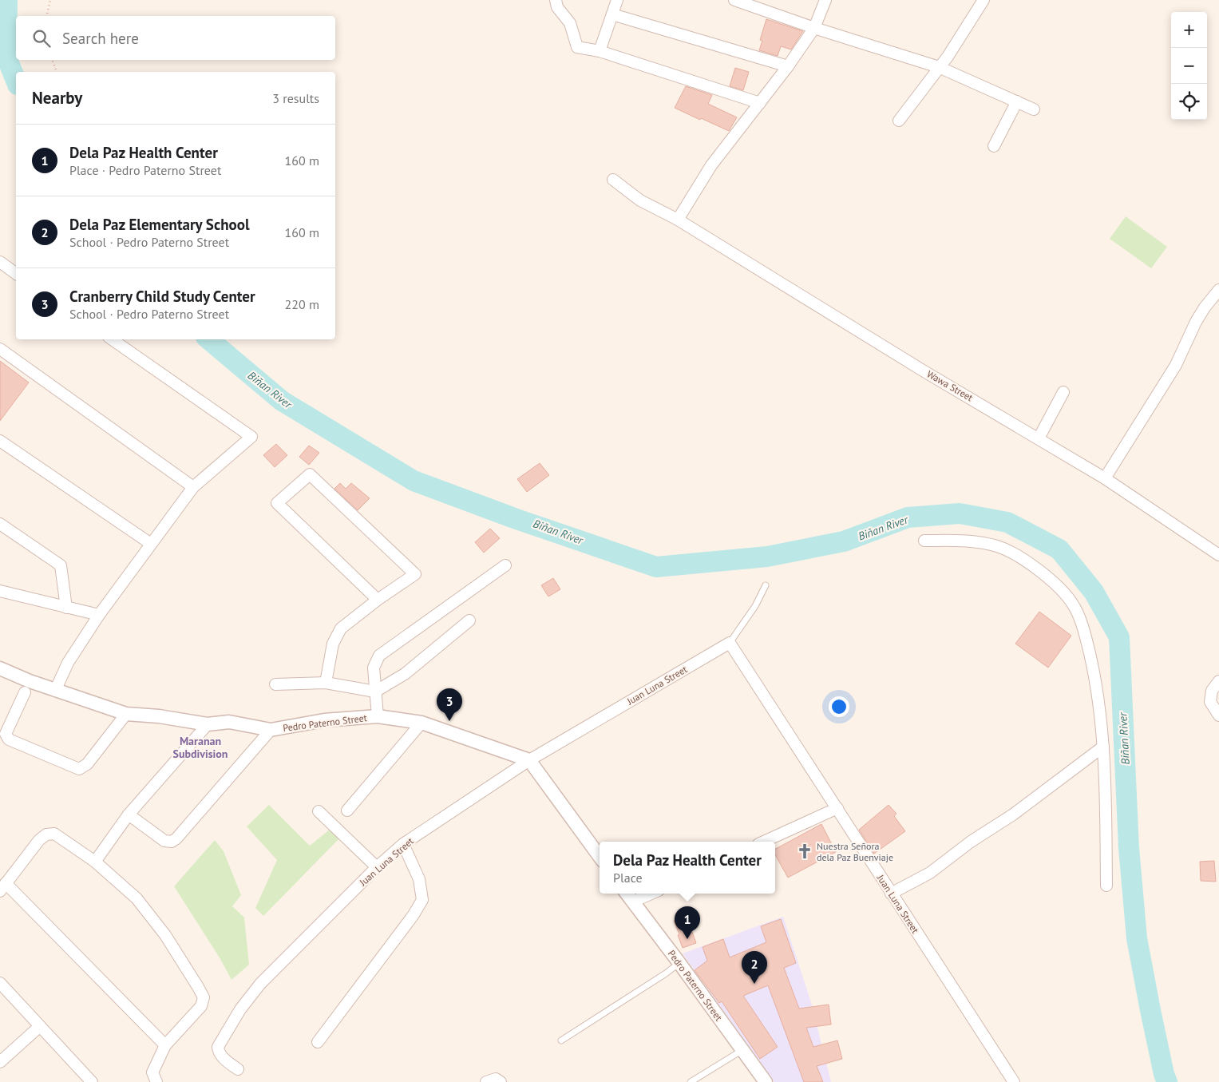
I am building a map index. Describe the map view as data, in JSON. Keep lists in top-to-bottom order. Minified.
{"streets":{"street":["Wawa Street","Juan Luna Street","Pedro Paterno Street"]},"crossings":[["Juan Luna Street","Pedro Paterno Street"]],"districts":["Maranan Subdivision"],"water":["Biñan River"],"places":{"church":["Nuestra Señora dela Paz Buenviaje"]},"page":{"map_buttons":["+","−"],"search":"Search here","heading":["Nearby","3 results"],"list":[{"mark":"1","name":"Dela Paz Health Center","note":"Place · Pedro Paterno Street","value":"160 m"},{"mark":"2","name":"Dela Paz Elementary School","note":"School · Pedro Paterno Street","value":"160 m"},{"mark":"3","name":"Cranberry Child Study Center","note":"School · Pedro Paterno Street","value":"220 m"}],"pins":["3","1","2"],"popup":["Dela Paz Health Center","Place"]}}
